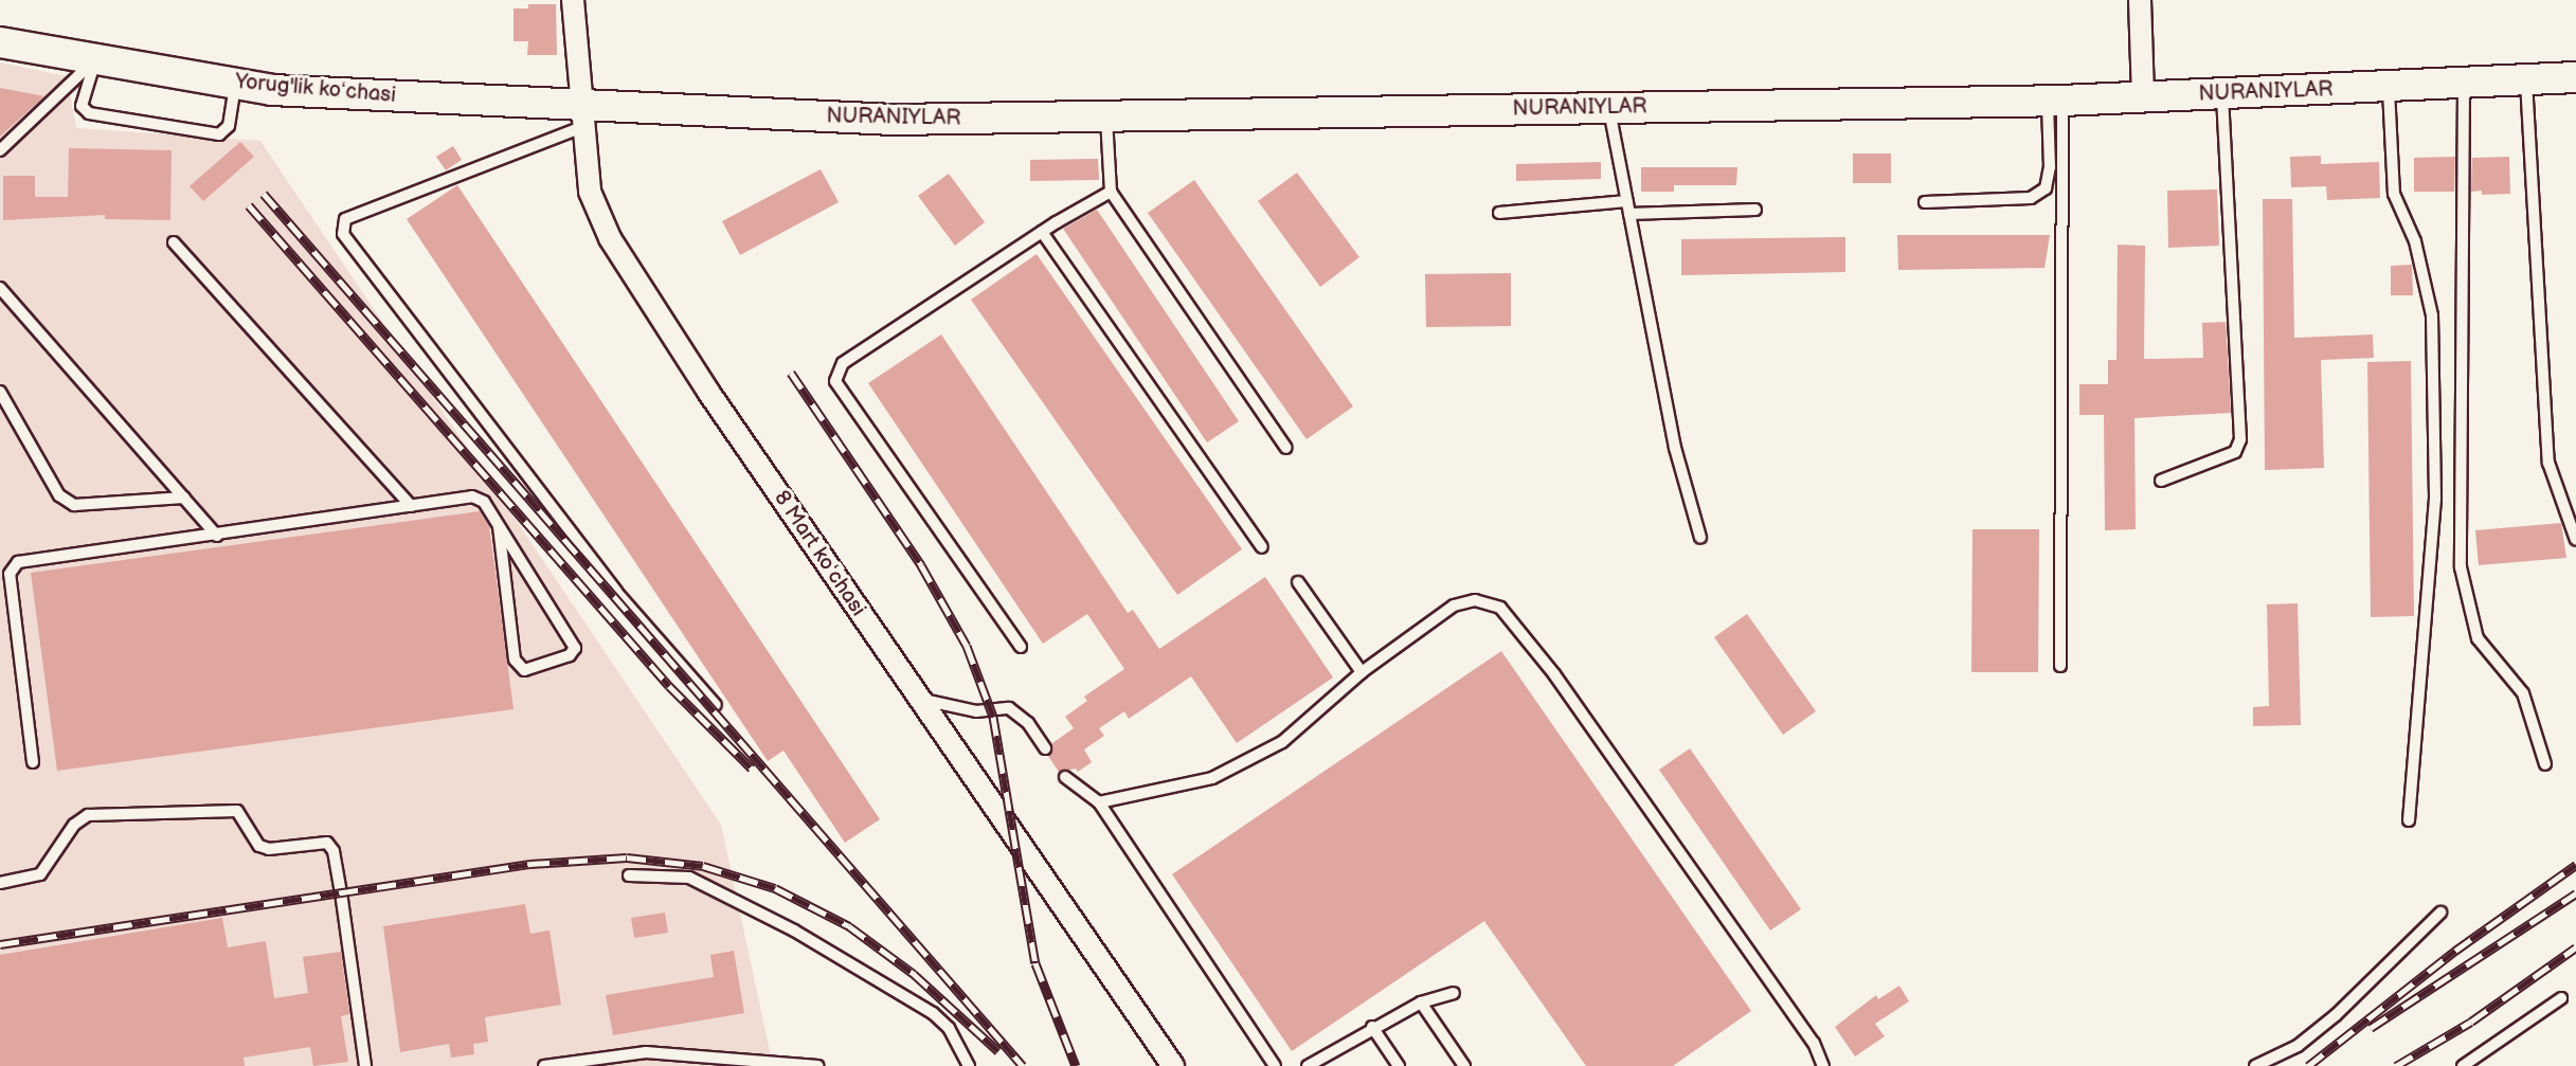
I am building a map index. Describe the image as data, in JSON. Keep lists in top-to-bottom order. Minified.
{"streets":{"main road":["Yorug'lik koʻchasi","NURANIYLAR"],"street":["8 Mart koʻchasi"]},"crossings":[["Yorug'lik koʻchasi","NURANIYLAR"],["Yorug'lik koʻchasi","8 Mart koʻchasi"],["NURANIYLAR","8 Mart koʻchasi"]]}
